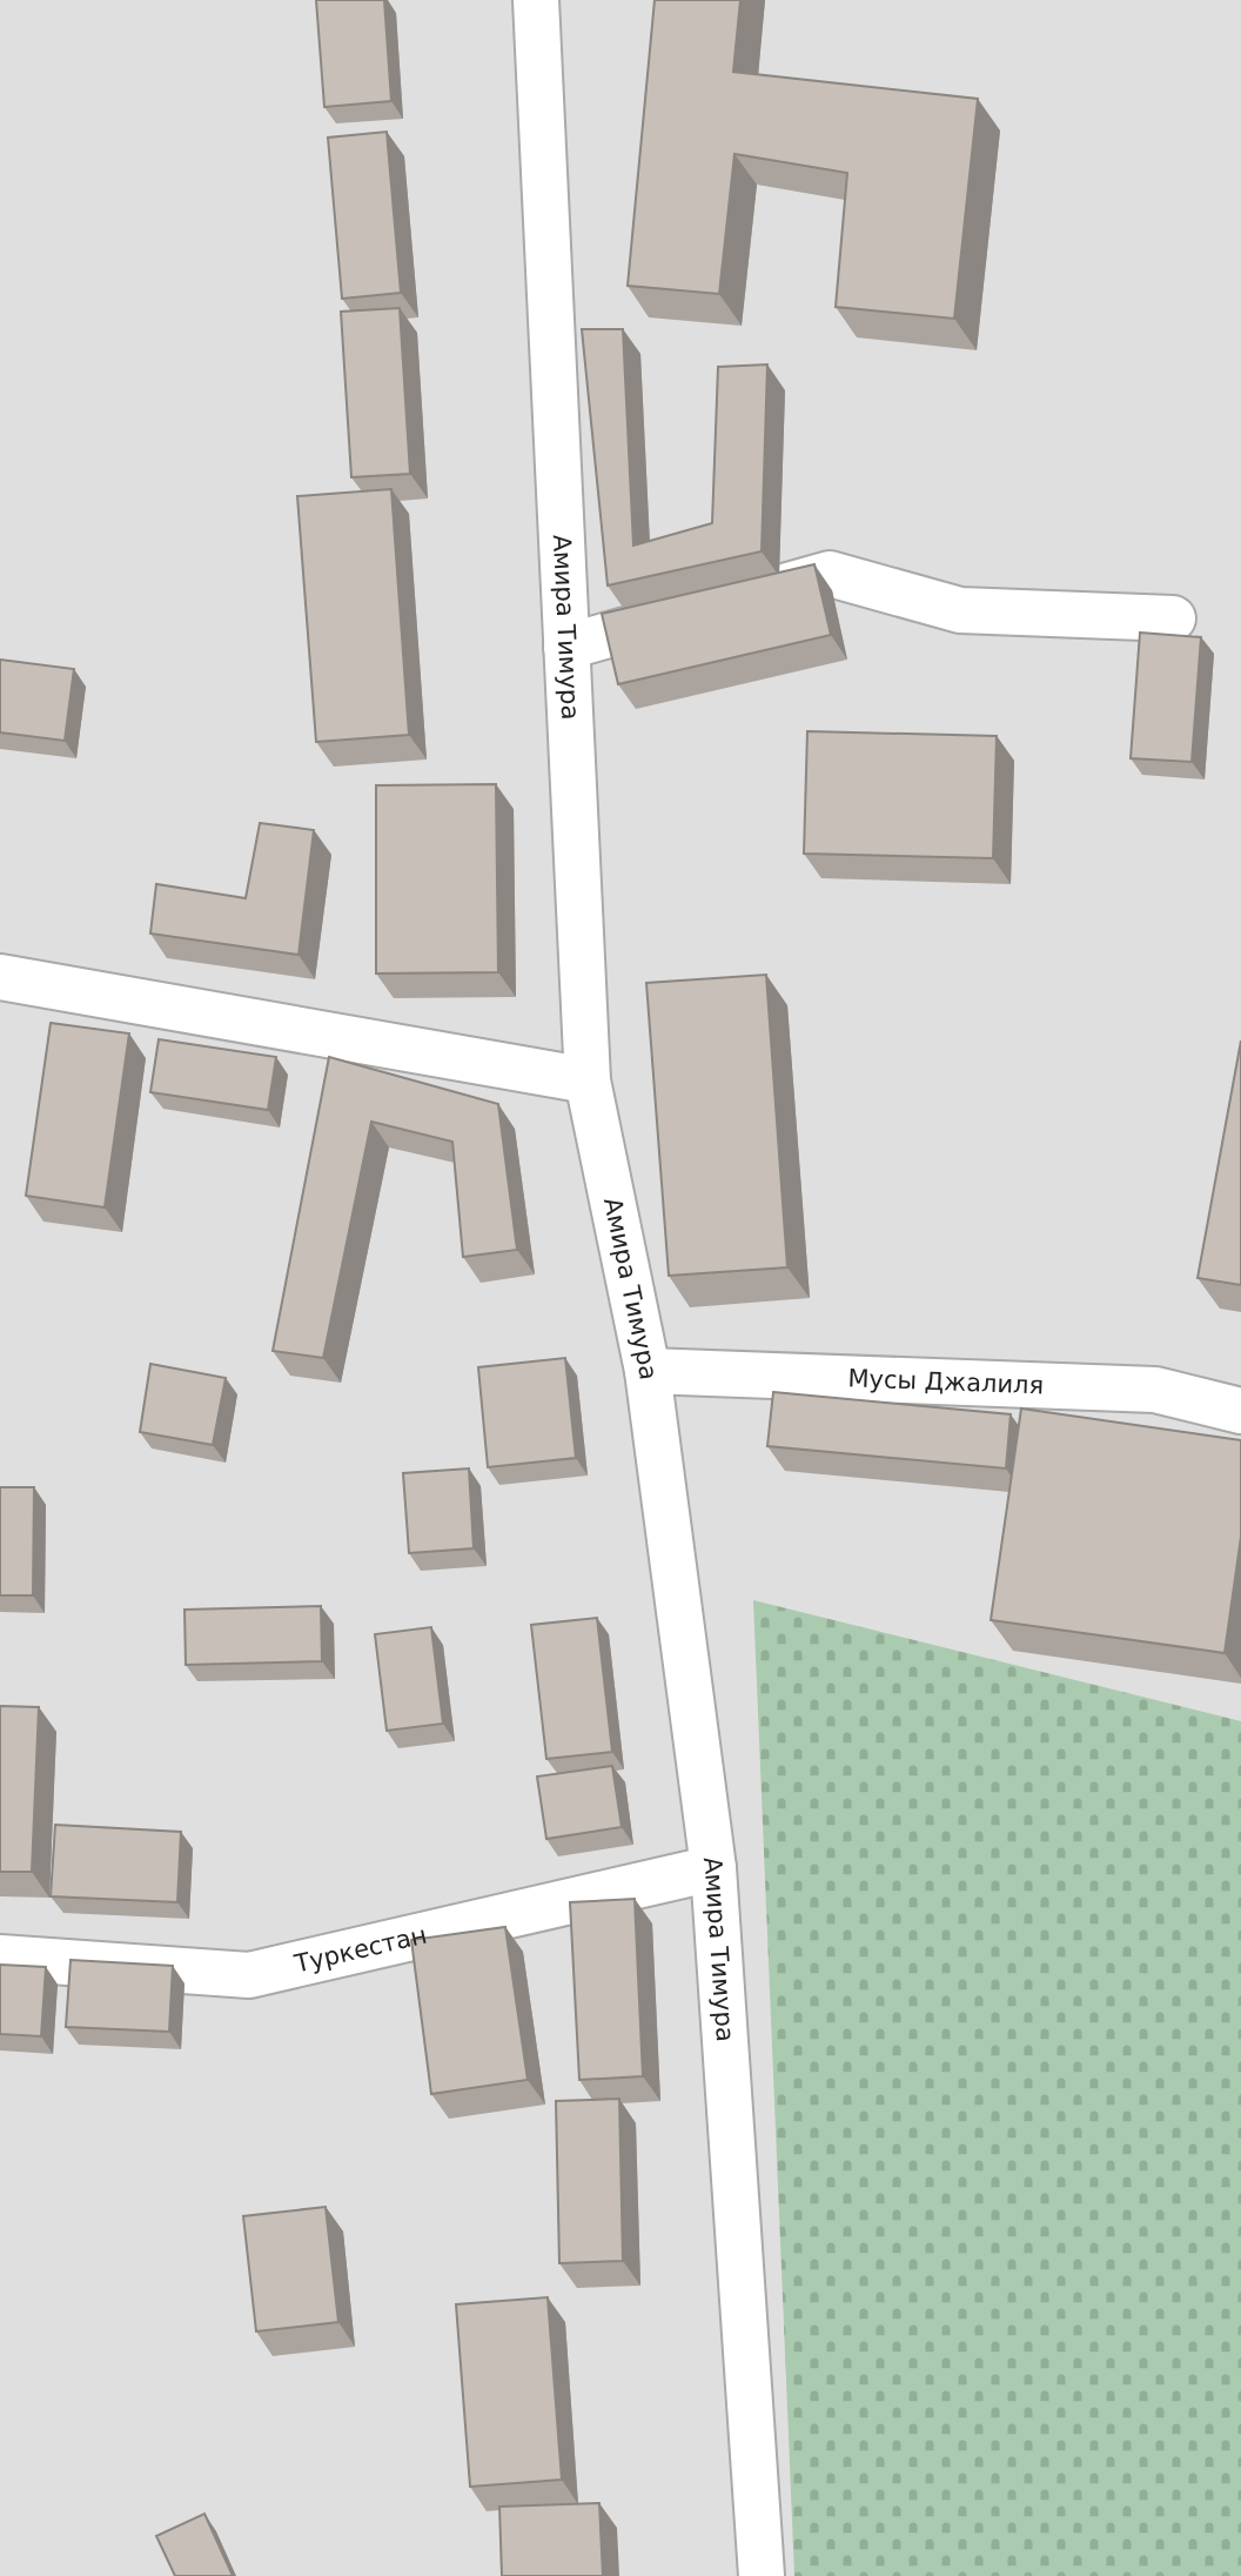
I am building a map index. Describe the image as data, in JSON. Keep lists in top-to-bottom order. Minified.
{"streets":{"street":["Амира Тимура","Мусы Джалиля","Туркестан"]},"crossings":[["Амира Тимура","Мусы Джалиля"],["Амира Тимура","Туркестан"]]}
